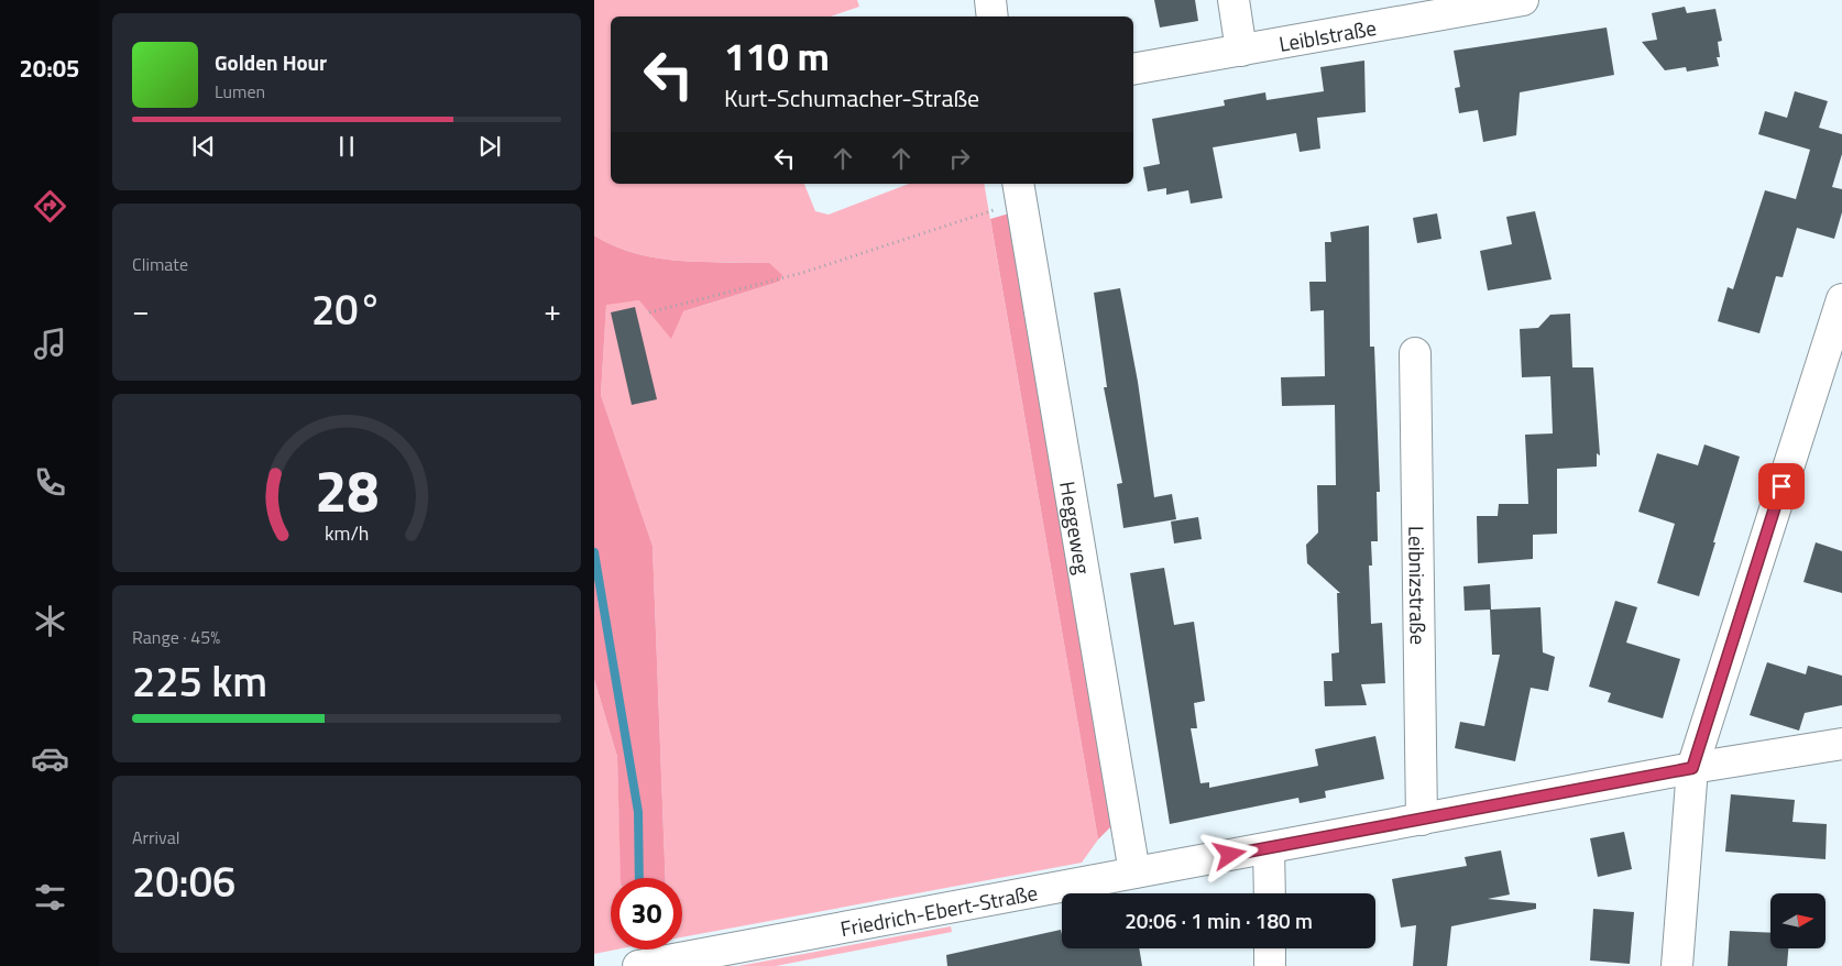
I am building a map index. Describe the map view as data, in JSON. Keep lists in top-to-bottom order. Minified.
{"streets":{"street":["Leiblstraße","Heggeweg","Leibnizstraße","Friedrich-Ebert-Straße"]},"crossings":[["Heggeweg","Friedrich-Ebert-Straße"],["Leibnizstraße","Friedrich-Ebert-Straße"]],"north":"right","page":{"tabs":"20:05","turn":["110 m","Kurt-Schumacher-Straße"],"song":["Golden Hour","Lumen"],"tile":["Climate",["Range · 45%","225 km"],["Arrival","20:06"]],"heat":["−","20°","+"],"limit":"30","trip":"20:06 · 1 min · 180 m","gauge":["28","km/h"]}}
